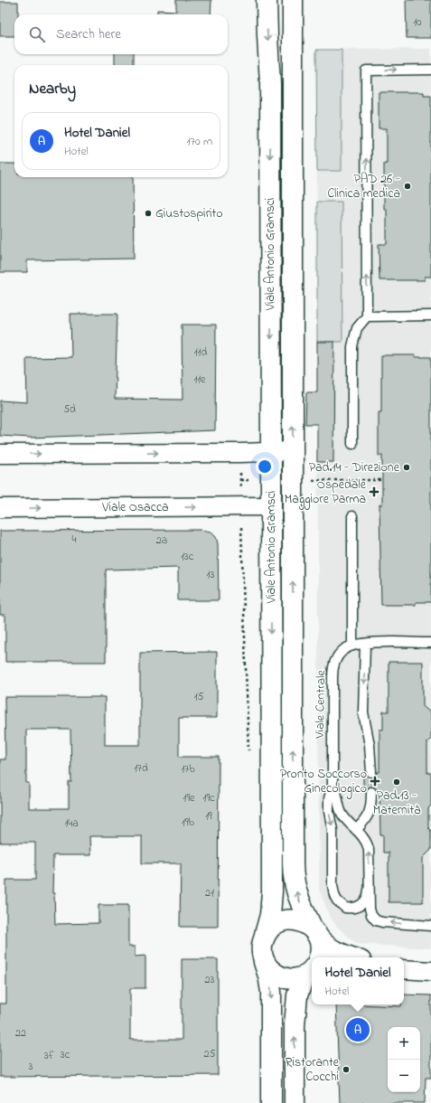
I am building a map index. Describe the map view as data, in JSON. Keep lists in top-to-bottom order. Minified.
{"streets":{"main road":["Viale Antonio Gramsci"],"street":["Viale Osacca"],"lane":["Viale Centrale"]},"crossings":[["Viale Antonio Gramsci","Viale Osacca"]],"places":{"other":["PAD 26 - Clinica medica","Giustospirito","Pad.14 - Direzione","Pad.13 - Maternità","Ristorante Cocchi"],"health":["Ospedale Maggiore Parma","Pronto Soccorso Ginecologico"]},"house_numbers":["10","11d","11e","5d","4","2a","13c","13","15","17d","17b","19e","19c","19","19b","14a","21","23","22","25","3c","3f","3"],"page":{"search":"Search here","heading":"Nearby","list":[{"mark":"A","name":"Hotel Daniel","note":"Hotel","value":"170 m"}],"popup":["Hotel Daniel","Hotel"],"pins":"A","map_buttons":["+","−"]}}
